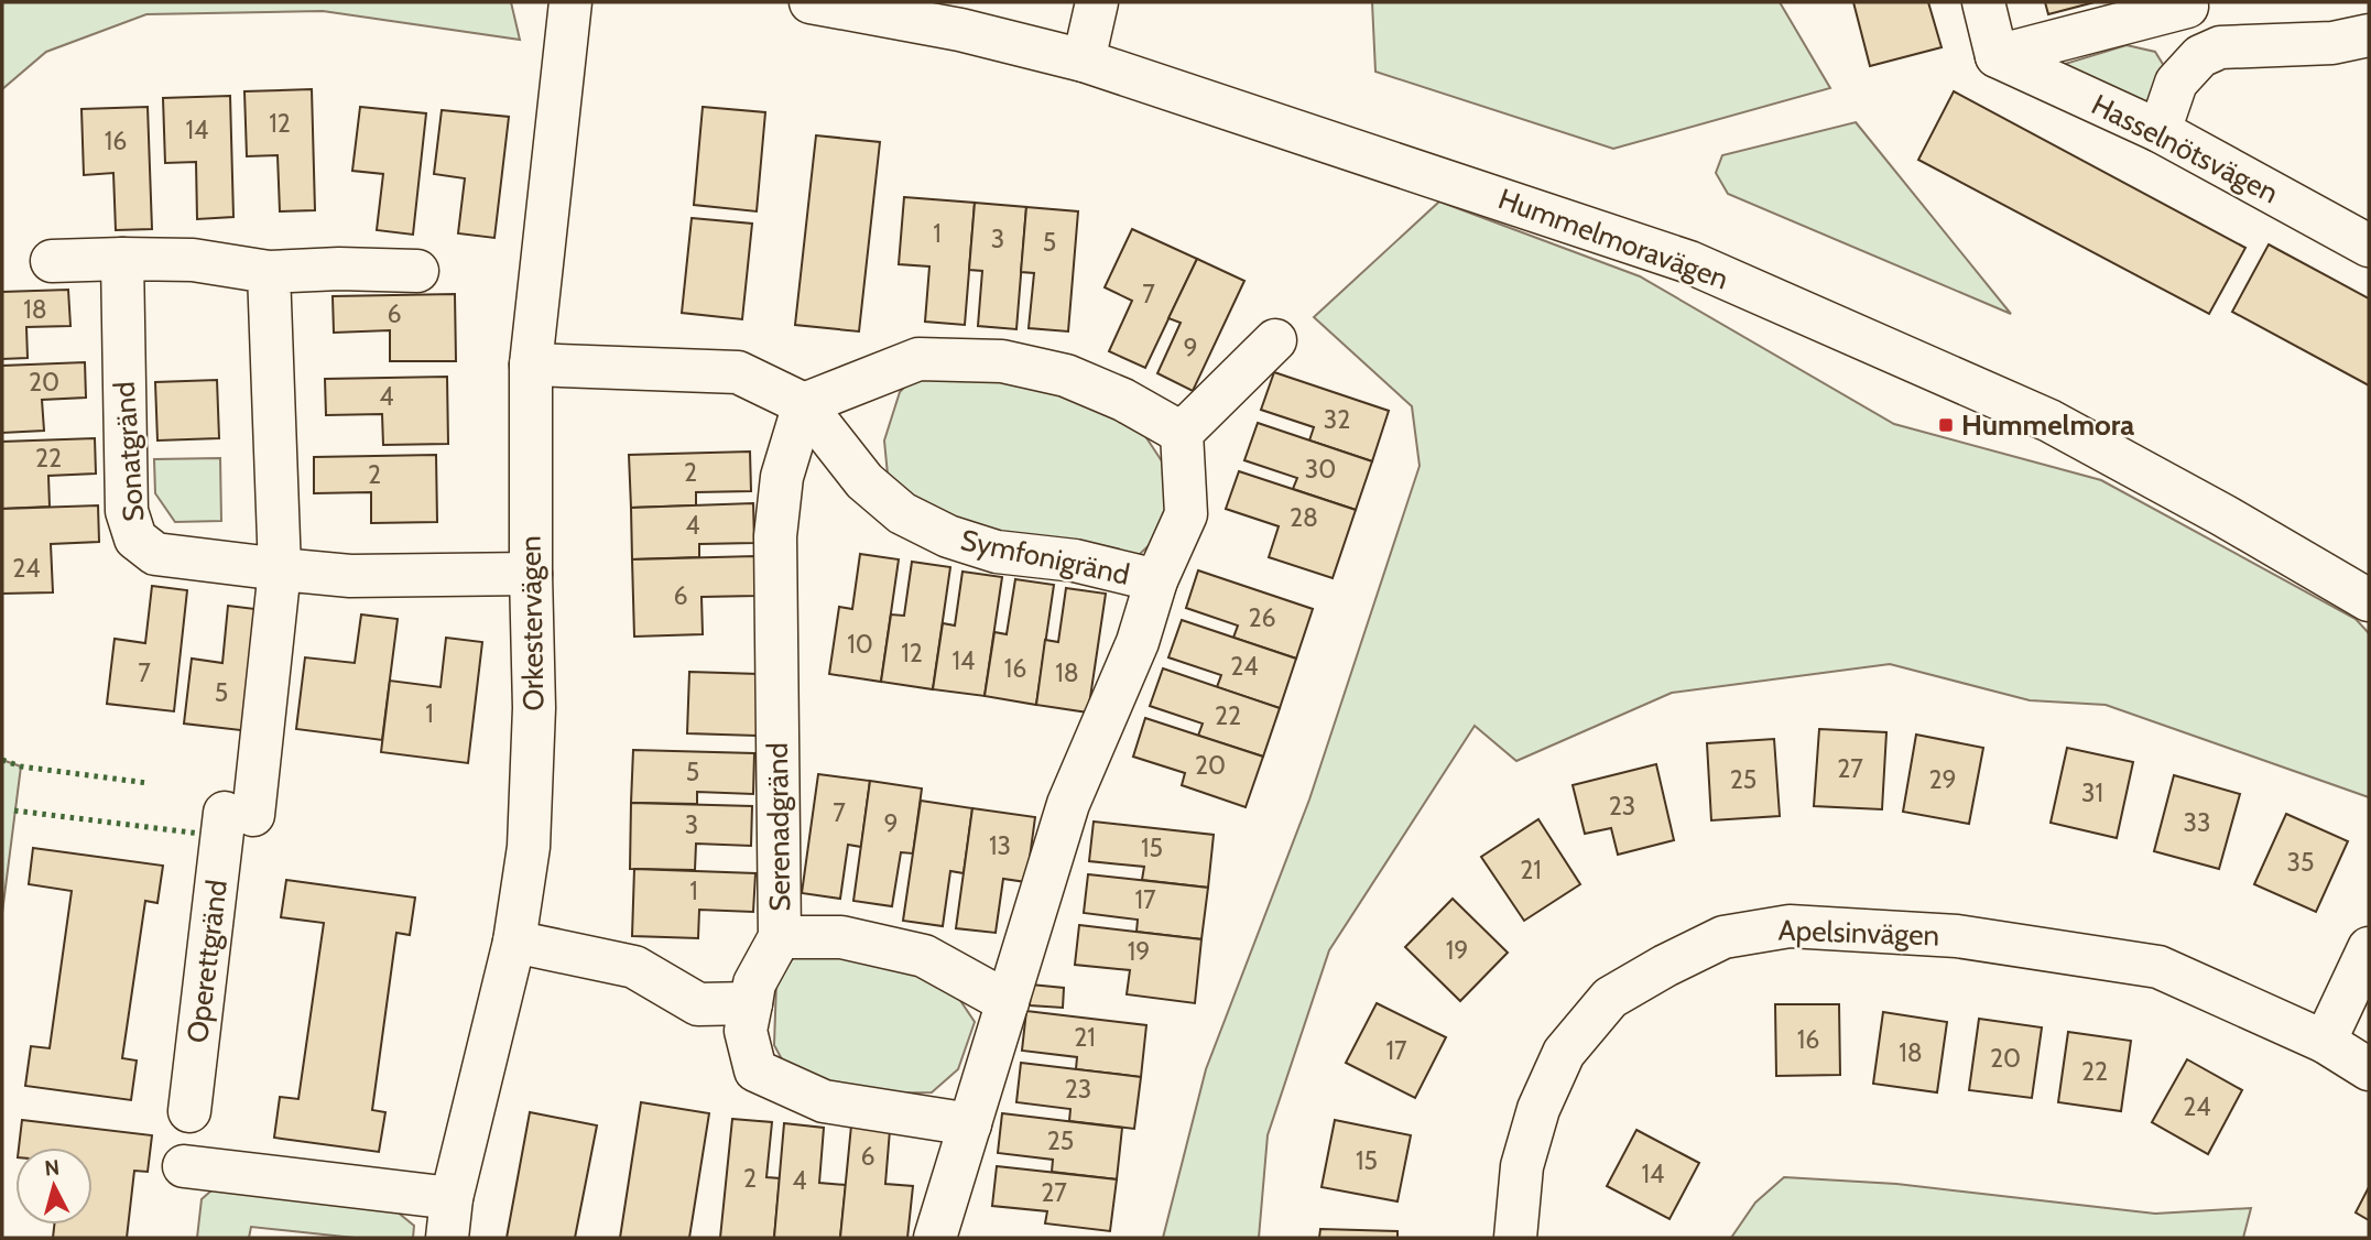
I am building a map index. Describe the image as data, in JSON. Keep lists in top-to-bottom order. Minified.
{"streets":{"street":["Hasselnötsvägen","Hummelmoravägen","Sonatgränd","Symfonigränd","Orkestervägen","Serenadgränd","Apelsinvägen","Operettgränd"]},"crossings":[["Sonatgränd","Orkestervägen"],["Sonatgränd","Operettgränd"],["Symfonigränd","Orkestervägen"],["Symfonigränd","Serenadgränd"]],"places":{"transit":["Hummelmora"]},"house_numbers":["12","14","16","1","3","5","7","18","6","9","20","4","32","22","30","2","2","28","4","24","6","26","10","12","14","24","16","7","18","5","1","22","20","27","5","25","29","31","23","7","33","9","3","13","15","35","21","1","17","19","19","21","16","17","18","20","22","23","24","25","6","15","14","2","4","27"],"north":"top"}
